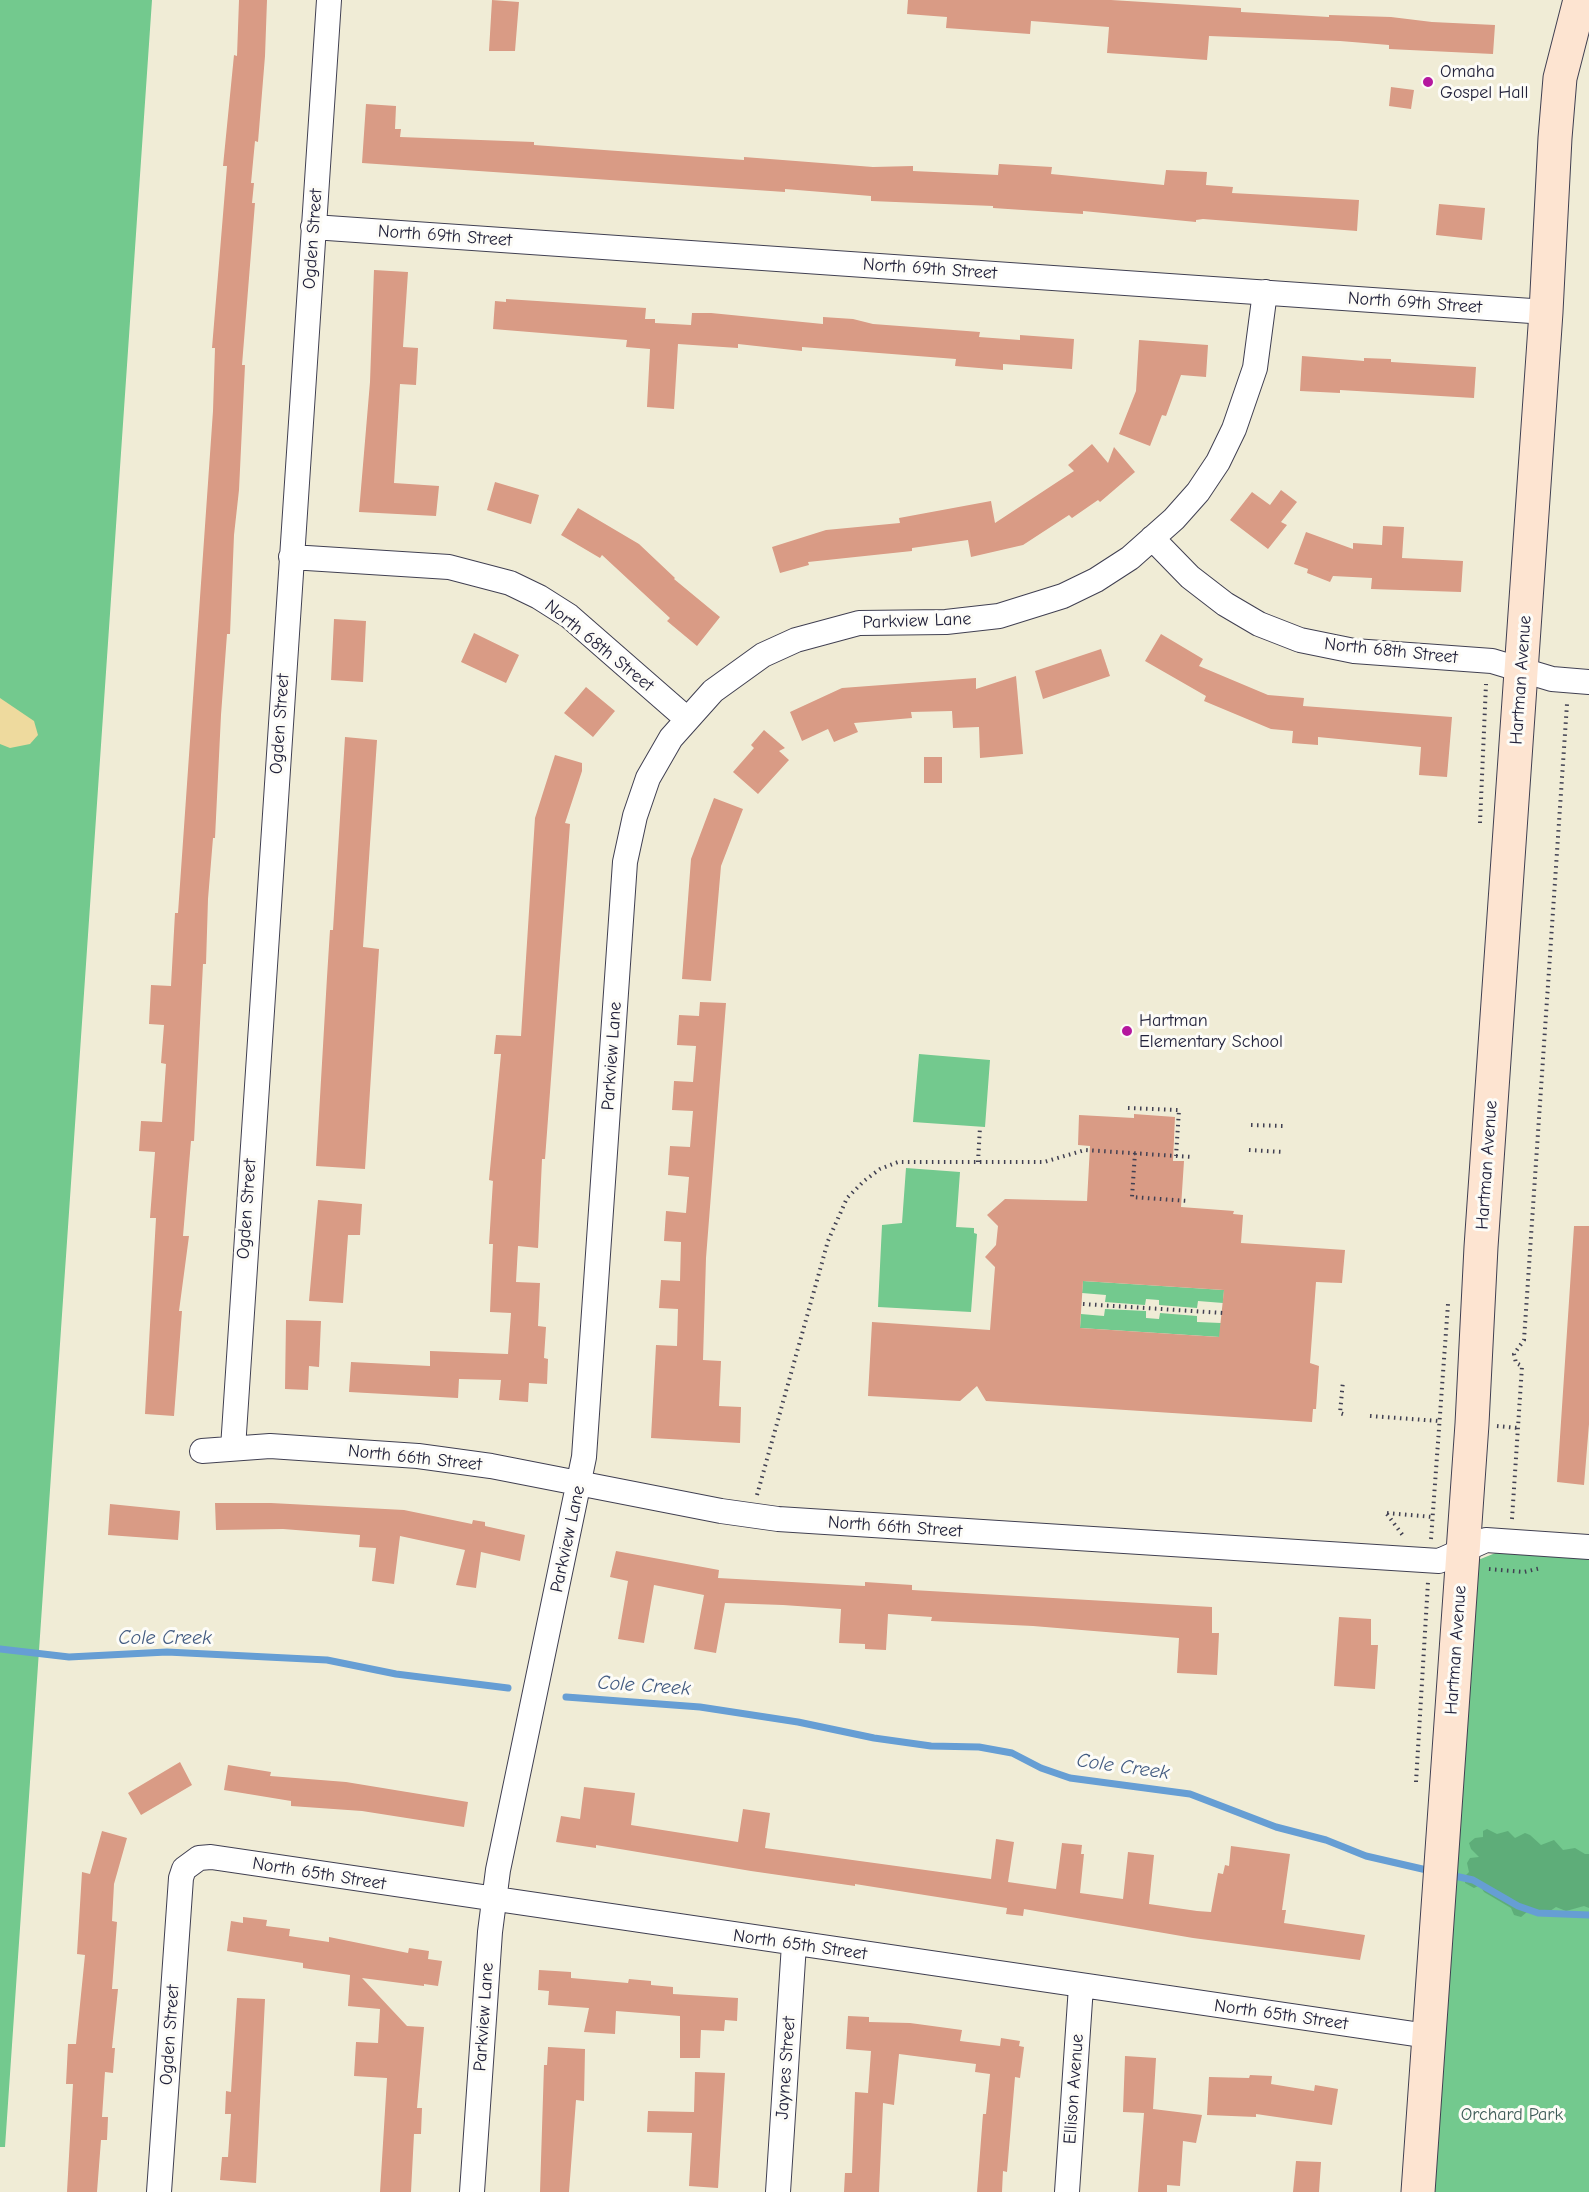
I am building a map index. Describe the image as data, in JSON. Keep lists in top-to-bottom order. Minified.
{"streets":{"main road":["Hartman Avenue"],"street":["North 69th Street","Ogden Street","Parkview Lane","North 68th Street","North 66th Street","North 65th Street","Jaynes Street","Ellison Avenue"]},"crossings":[["North 69th Street","Ogden Street"],["North 69th Street","Parkview Lane"],["North 69th Street","Hartman Avenue"],["Ogden Street","North 68th Street"],["Ogden Street","North 66th Street"],["Ogden Street","North 65th Street"],["Parkview Lane","North 68th Street"],["Parkview Lane","North 66th Street"],["Parkview Lane","North 65th Street"],["North 68th Street","Hartman Avenue"],["Hartman Avenue","North 66th Street"],["Hartman Avenue","North 65th Street"],["North 65th Street","Jaynes Street"],["North 65th Street","Ellison Avenue"]],"water":["Cole Creek"],"parks":["Orchard Park"],"places":["Omaha Gospel Hall","Hartman Elementary School"]}
